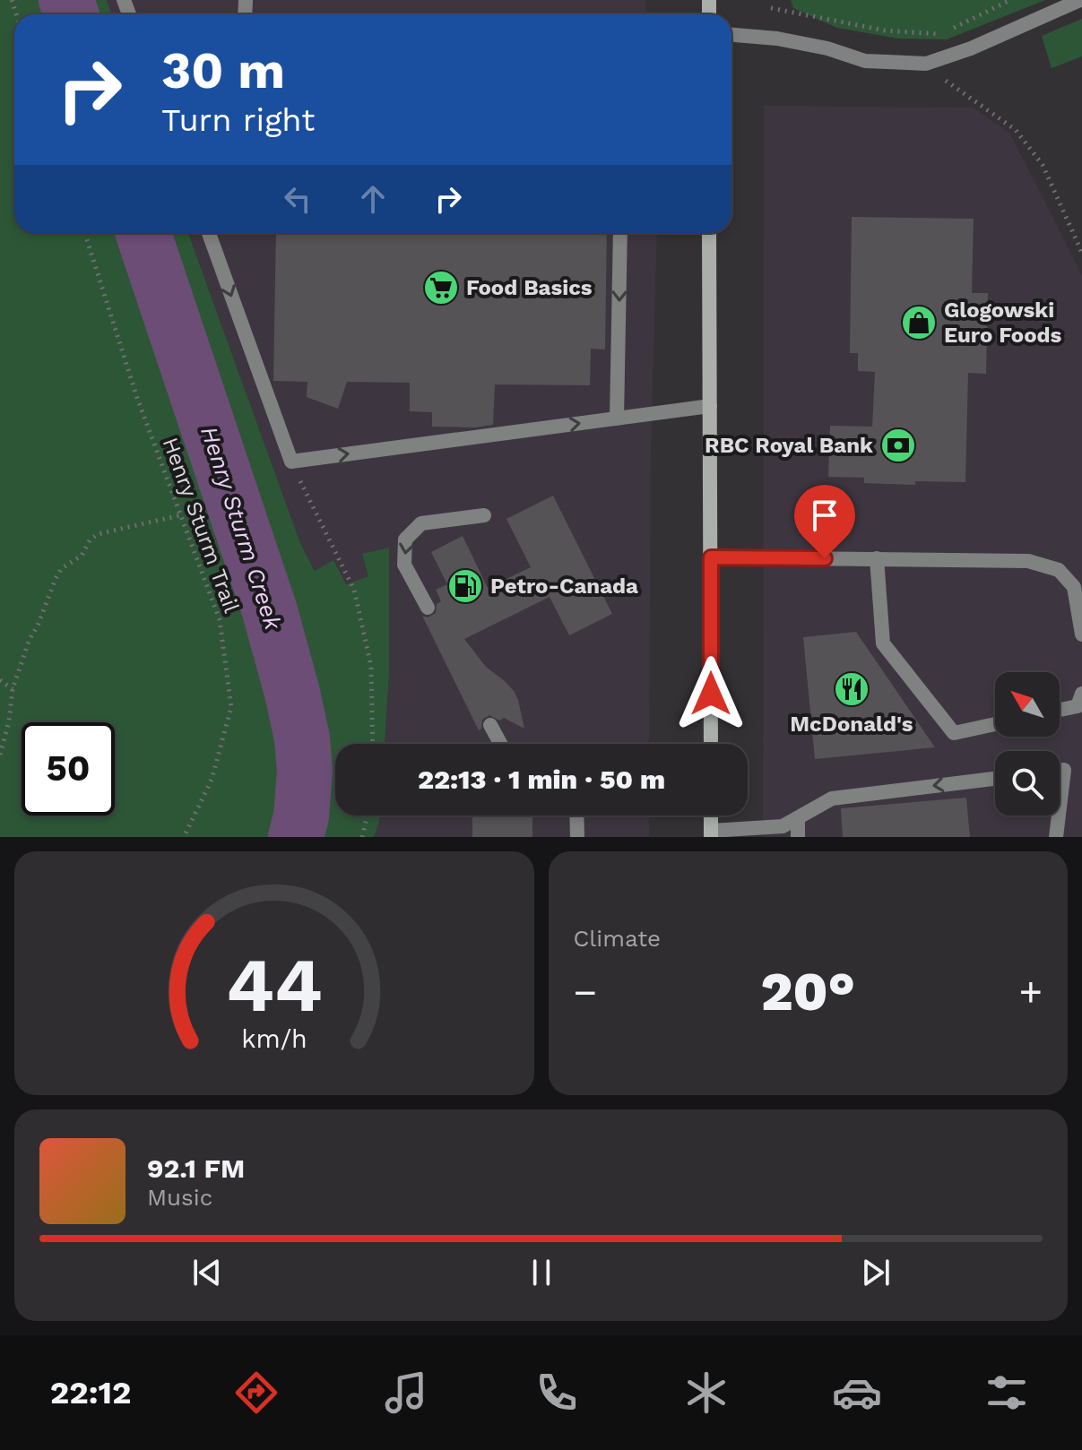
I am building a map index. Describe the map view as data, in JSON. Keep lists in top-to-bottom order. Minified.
{"streets":{"path":["Henry Sturm Trail"]},"water":["Henry Sturm Creek"],"places":{"supermarket":["Food Basics"],"shop":["Glogowski Euro Foods"],"bank":["RBC Royal Bank"],"fuel station":["Petro-Canada"],"restaurant":["McDonald's"]},"north":"top left","page":{"turn":["30 m","Turn right"],"limit":"50","trip":"22:13 · 1 min · 50 m","tile":"Climate","heat":["−","20°","+"],"song":["92.1 FM","Music"],"tabs":"22:12","gauge":["44","km/h"]}}
